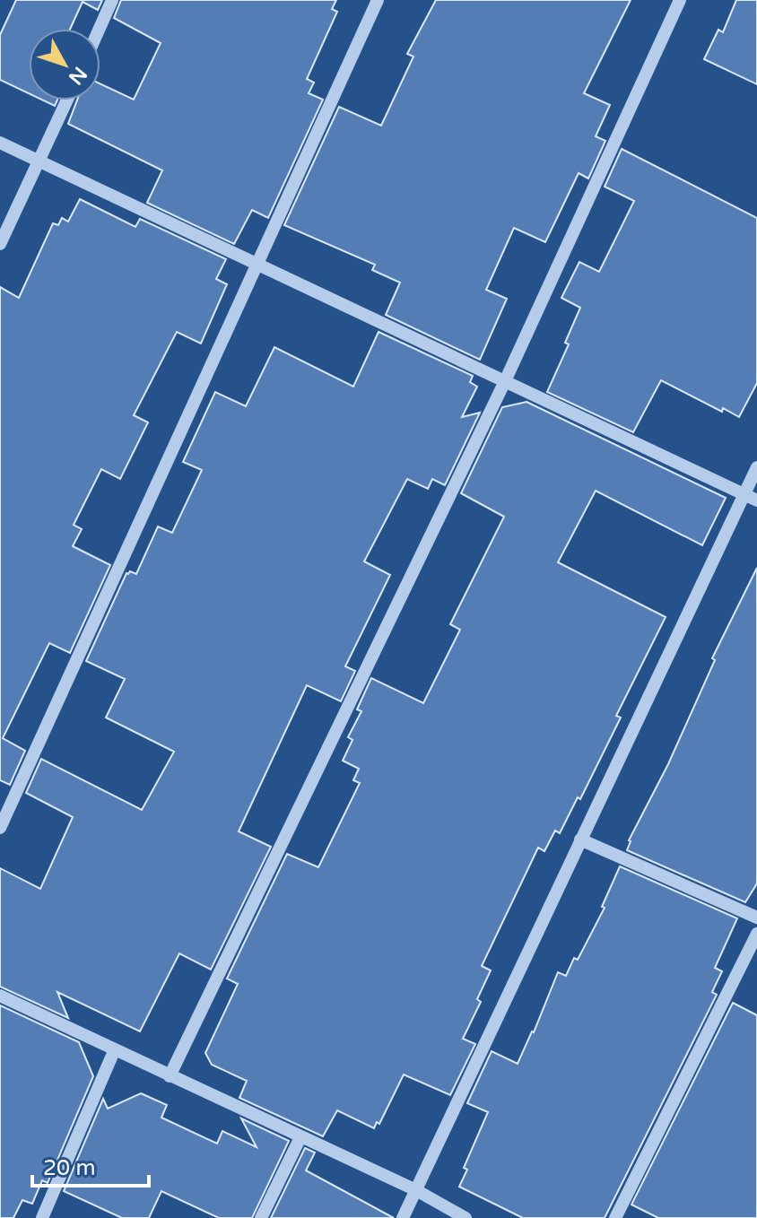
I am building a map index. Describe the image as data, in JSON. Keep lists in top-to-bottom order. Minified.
{"scale_bar":"20 m","north":"bottom right"}
